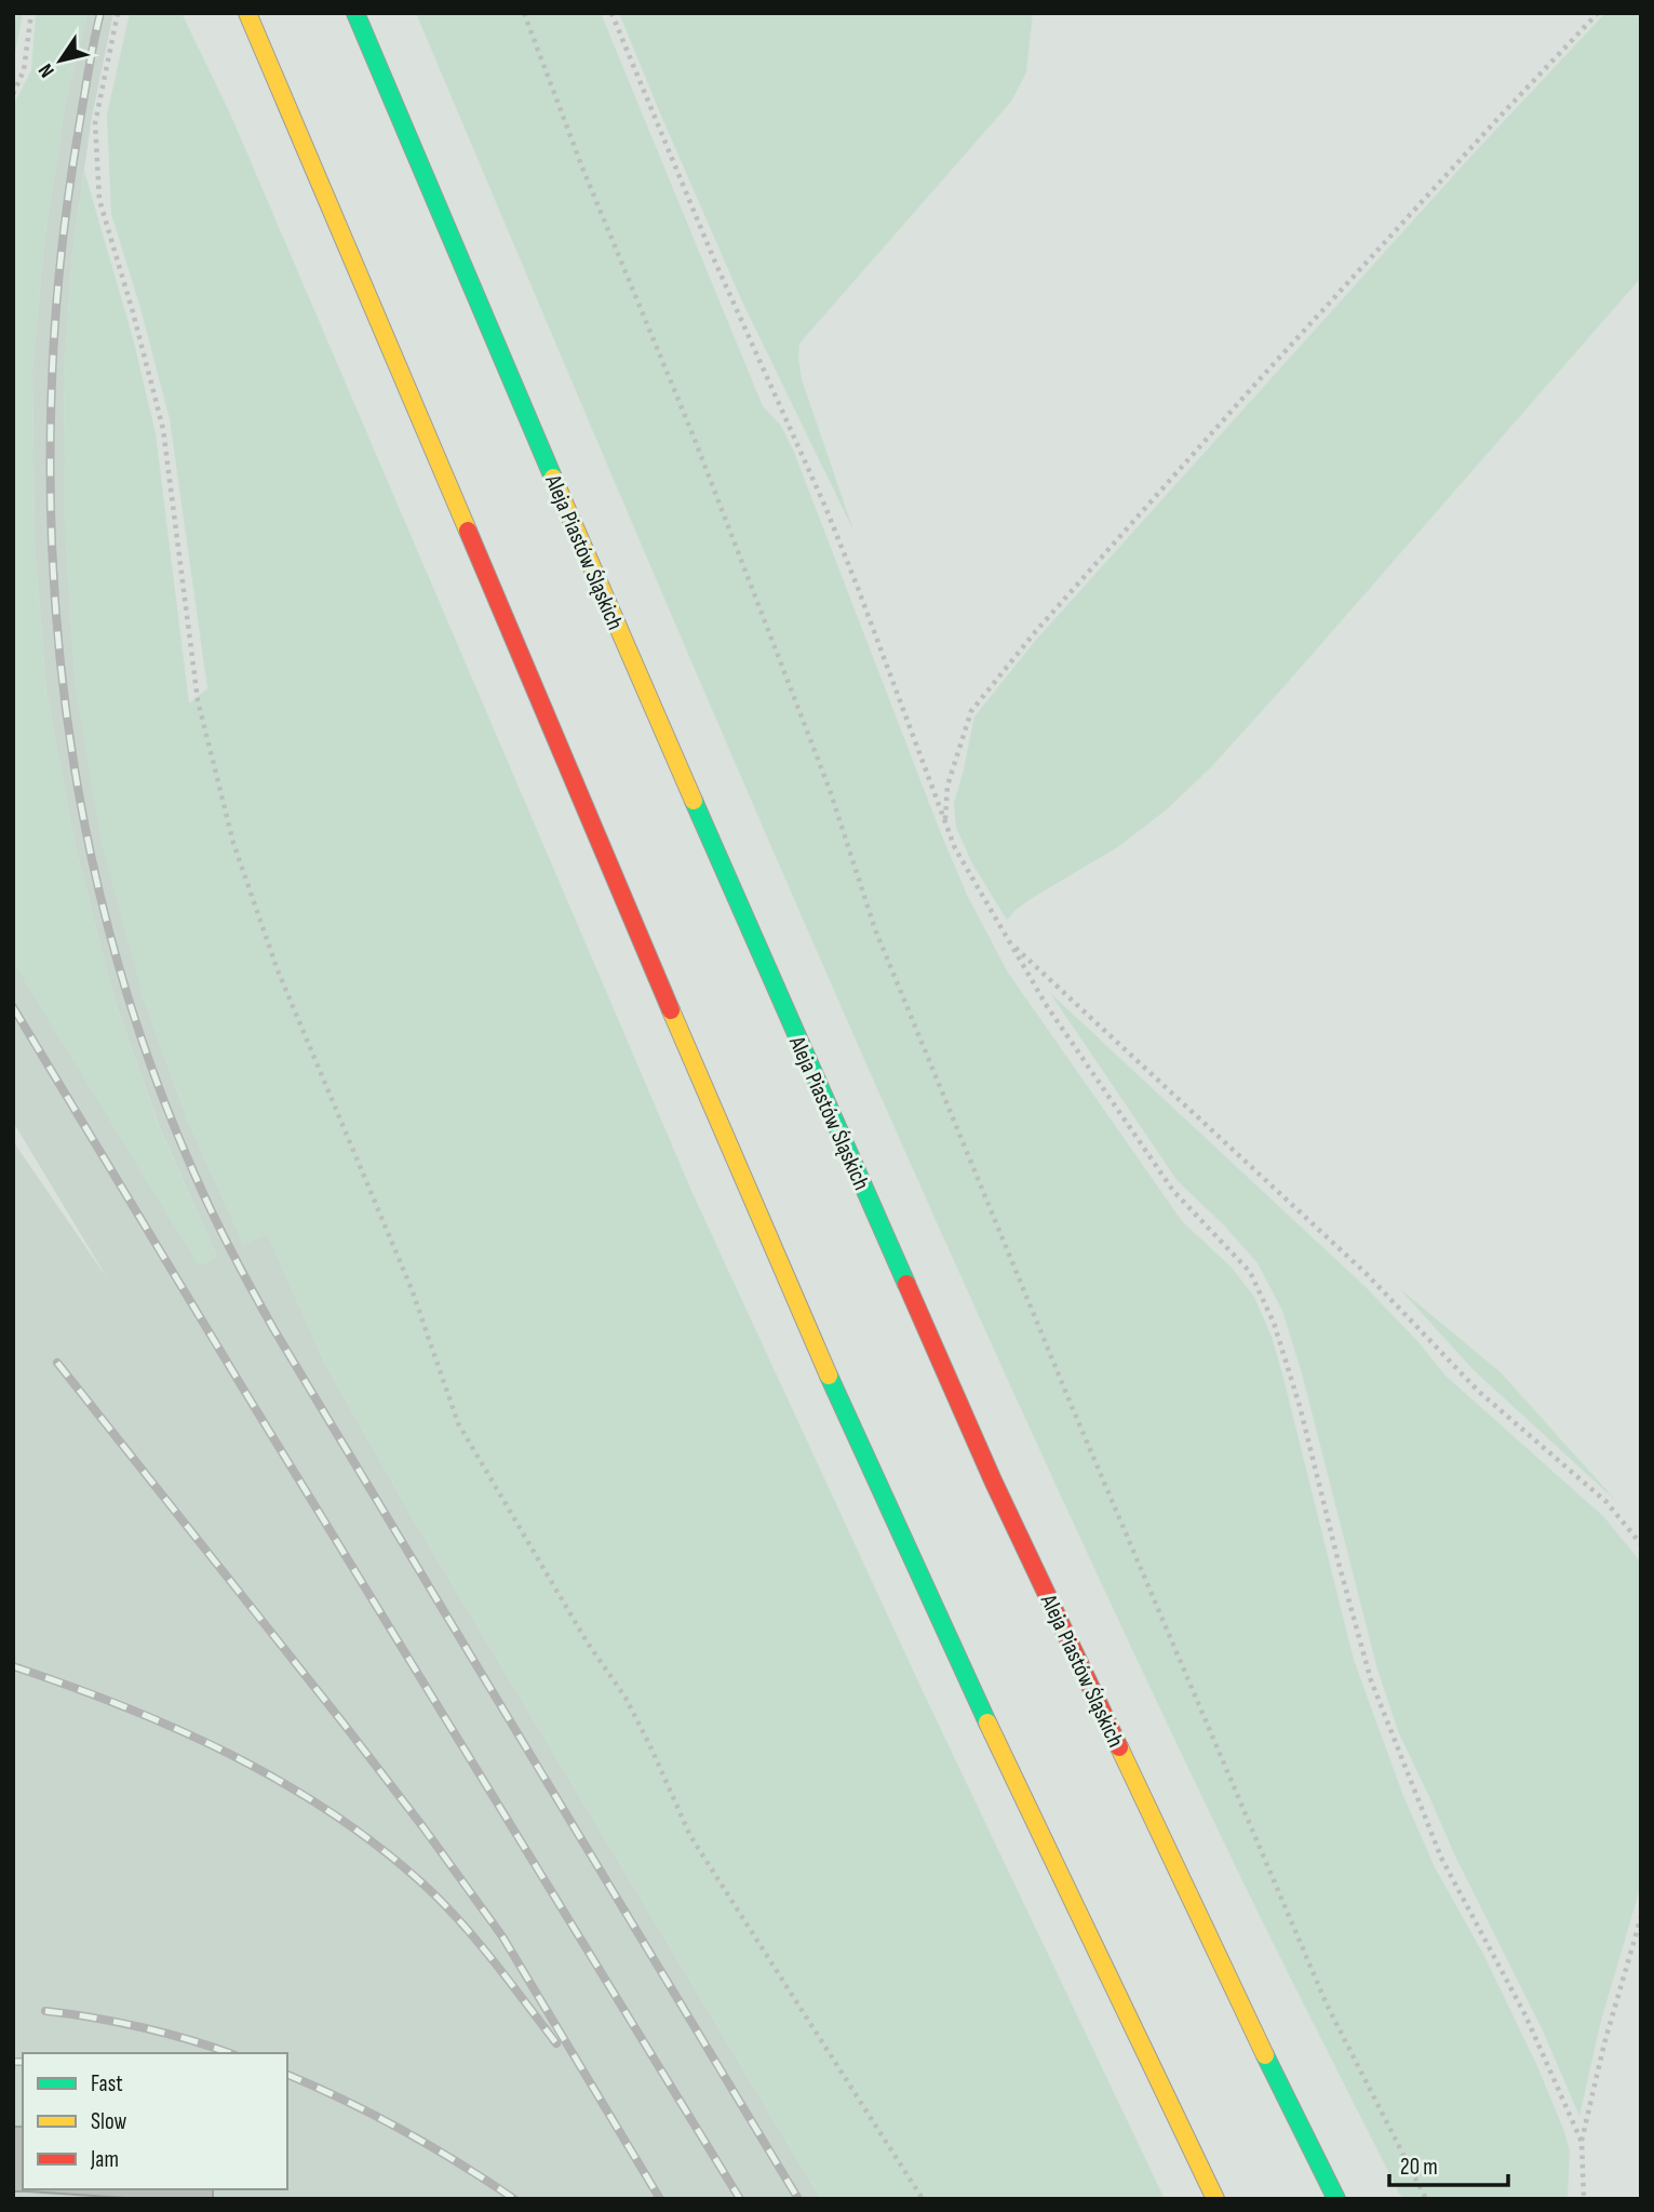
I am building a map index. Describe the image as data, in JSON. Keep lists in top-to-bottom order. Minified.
{"streets":{"highway":["Aleja Piastów Śląskich"]},"legend":["Fast","Slow","Jam"],"scale_bar":"20 m","north":"bottom left"}
